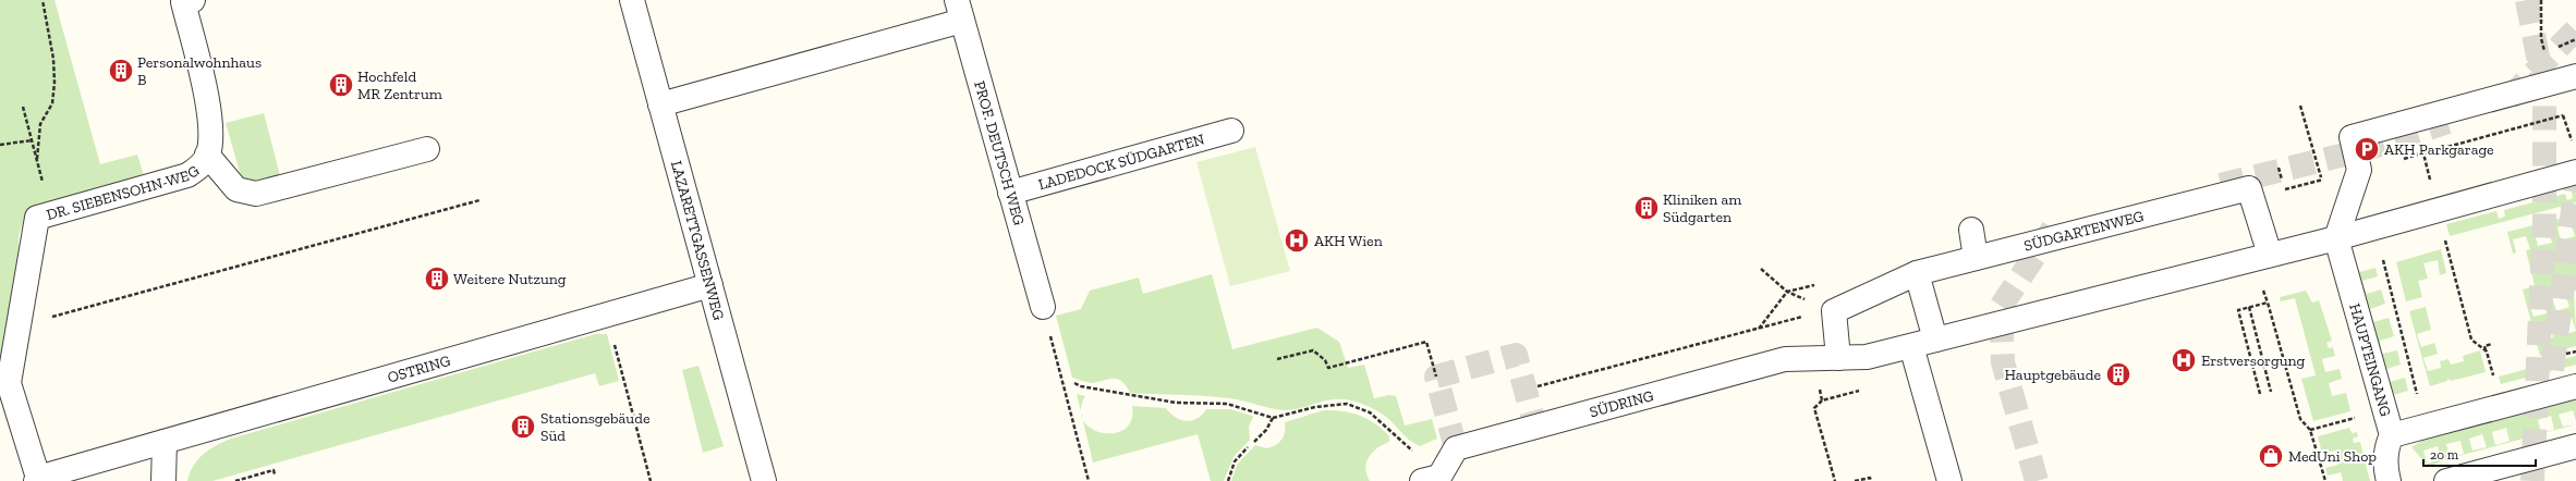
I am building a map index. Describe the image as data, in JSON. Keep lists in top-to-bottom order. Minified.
{"streets":{"lane":["PROF. DEUTSCH WEG","LADEDOCK SÜDGARTEN","DR. SIEBENSOHN-WEG","SÜDGARTENWEG","LAZARETTGASSENWEG","HAUPTEINGANG","OSTRING","SÜDRING"]},"crossings":[["PROF. DEUTSCH WEG","LADEDOCK SÜDGARTEN"],["DR. SIEBENSOHN-WEG","OSTRING"],["LAZARETTGASSENWEG","OSTRING"]],"places":{"building":["Personalwohnhaus B","Hochfeld MR Zentrum","Kliniken am Südgarten","Weitere Nutzung","Hauptgebäude","Stationsgebäude Süd"],"parking":["AKH Parkgarage"],"hospital":["AKH Wien","Erstversorgung"],"shop":["MedUni Shop"]},"scale_bar":"20 m"}
